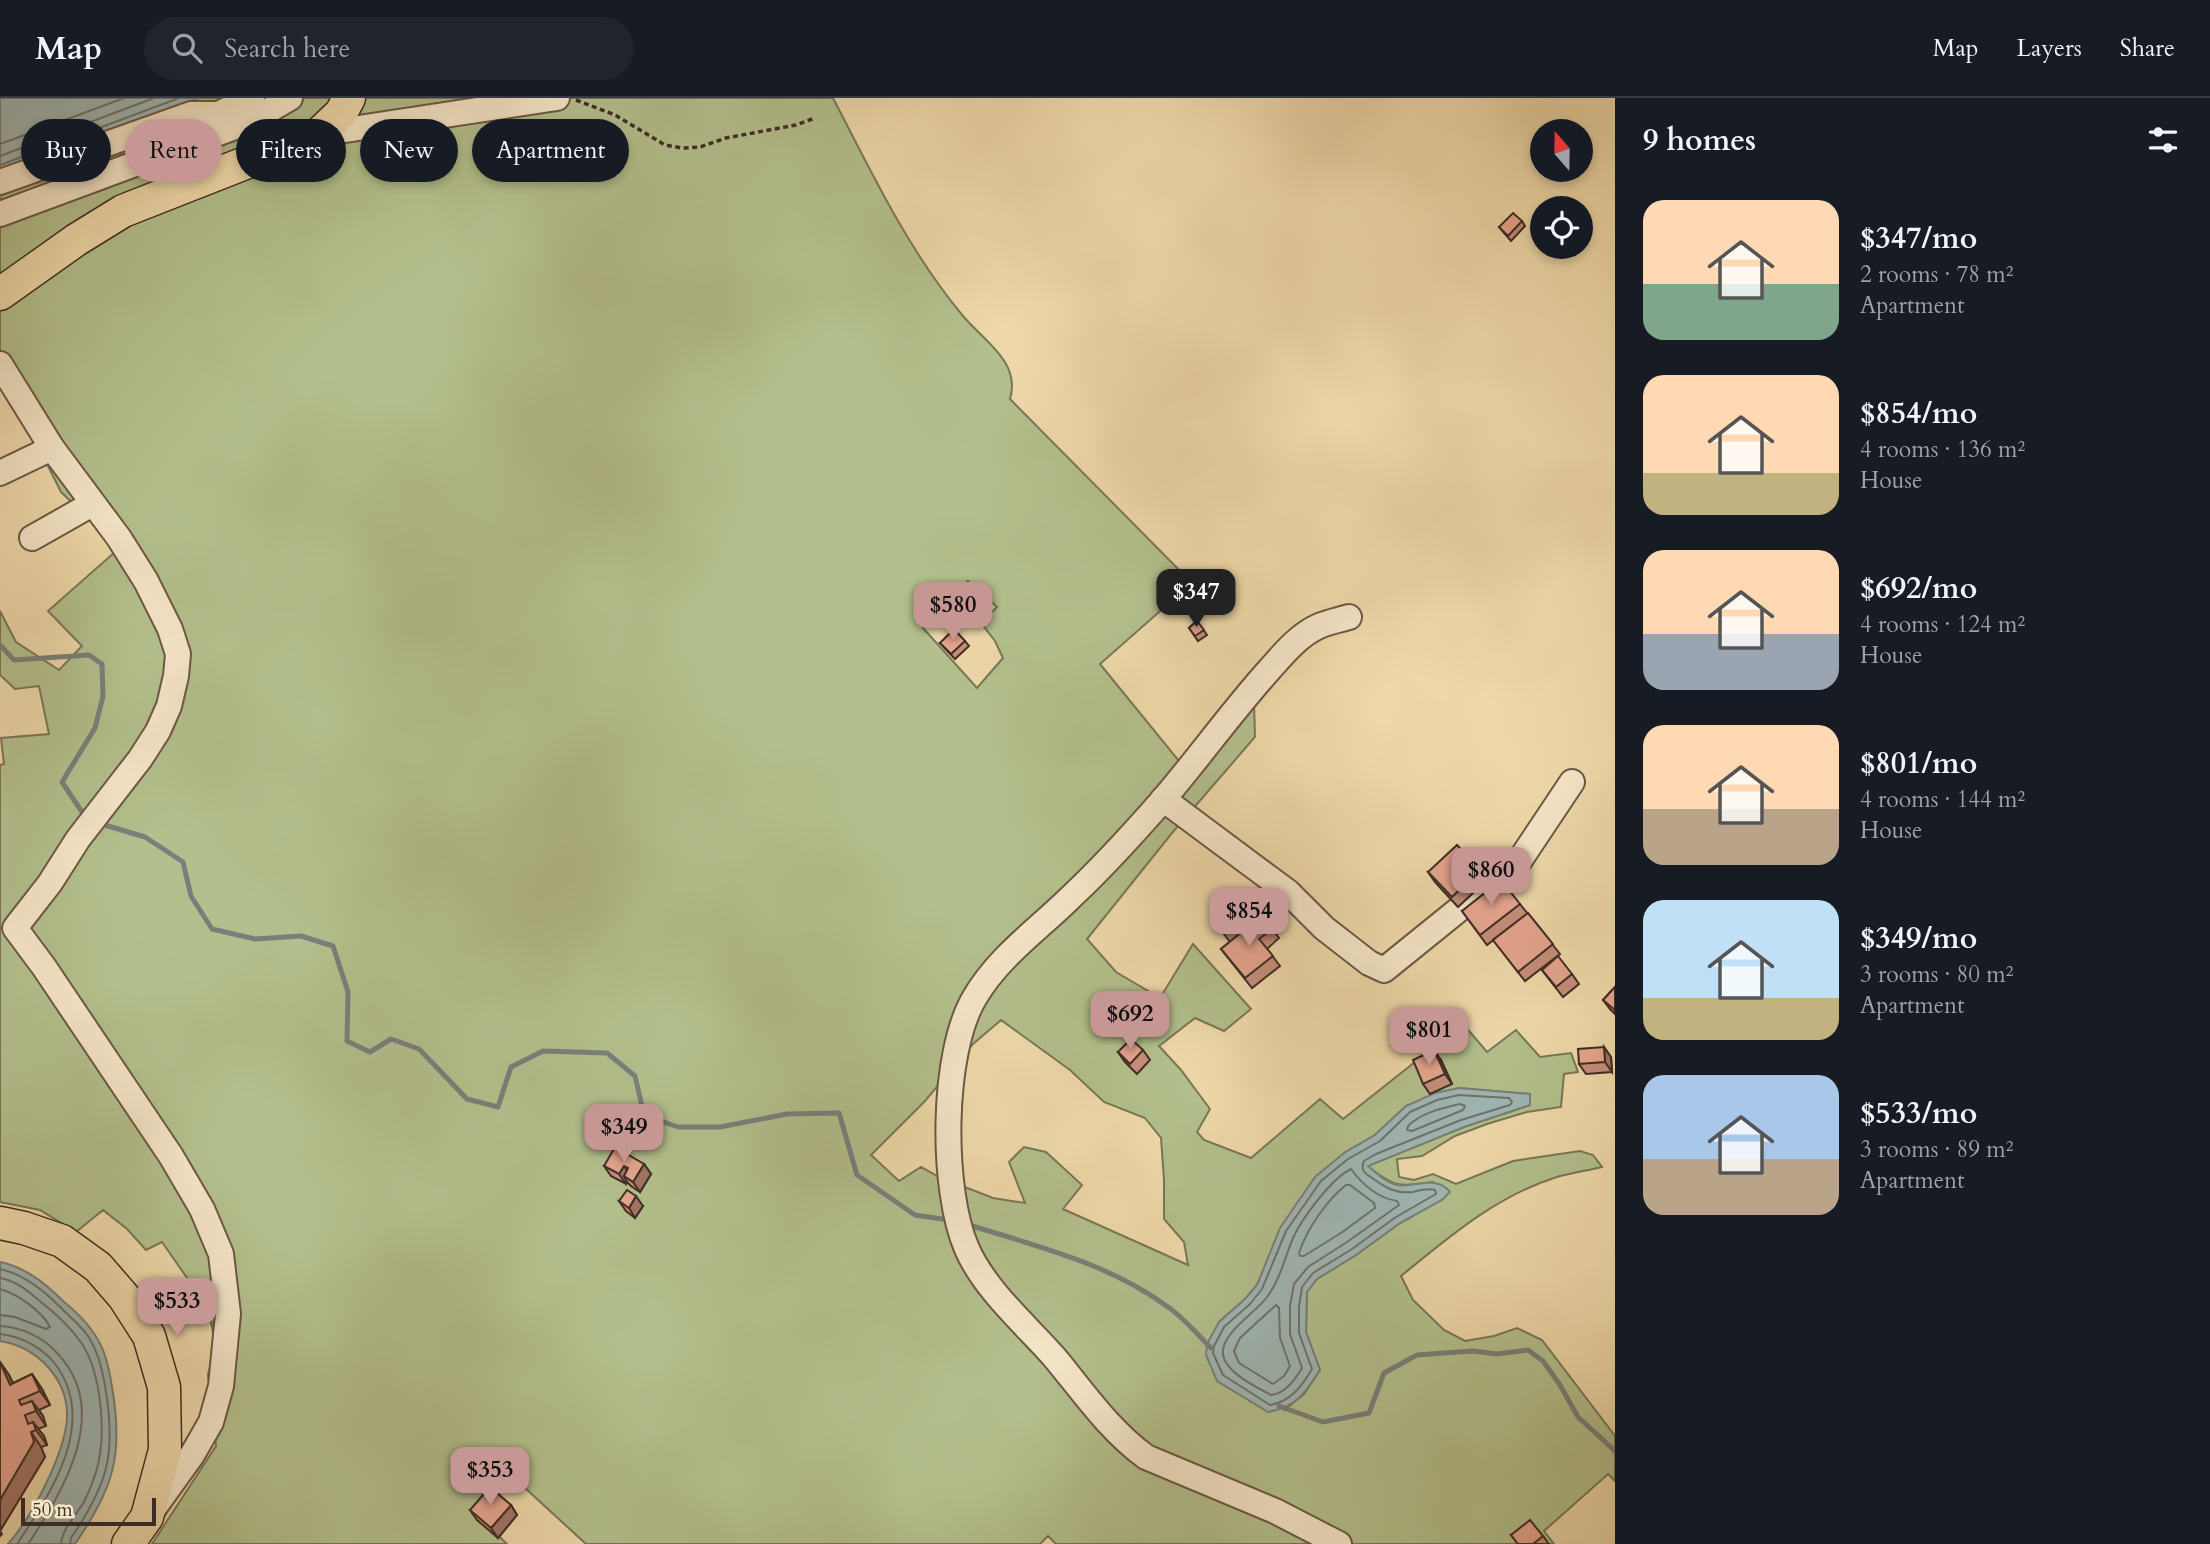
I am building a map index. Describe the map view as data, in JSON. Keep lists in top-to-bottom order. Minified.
{"scale_bar":"50 m","north":"top","page":{"header":"Map","search":"Search here","nav":["Map","Layers","Share"],"heading":"9 homes","chip":["Buy","Rent","Filters","New","Apartment"],"list":[{"name":"$347/mo","note":"2 rooms · 78 m² · Apartment"},{"name":"$854/mo","note":"4 rooms · 136 m² · House"},{"name":"$692/mo","note":"4 rooms · 124 m² · House"},{"name":"$801/mo","note":"4 rooms · 144 m² · House"},{"name":"$349/mo","note":"3 rooms · 80 m² · Apartment"},{"name":"$533/mo","note":"3 rooms · 89 m² · Apartment"}],"price":["$347","$580","$860","$854","$692","$801","$349","$533","$353"],"scale":"50 m"}}
